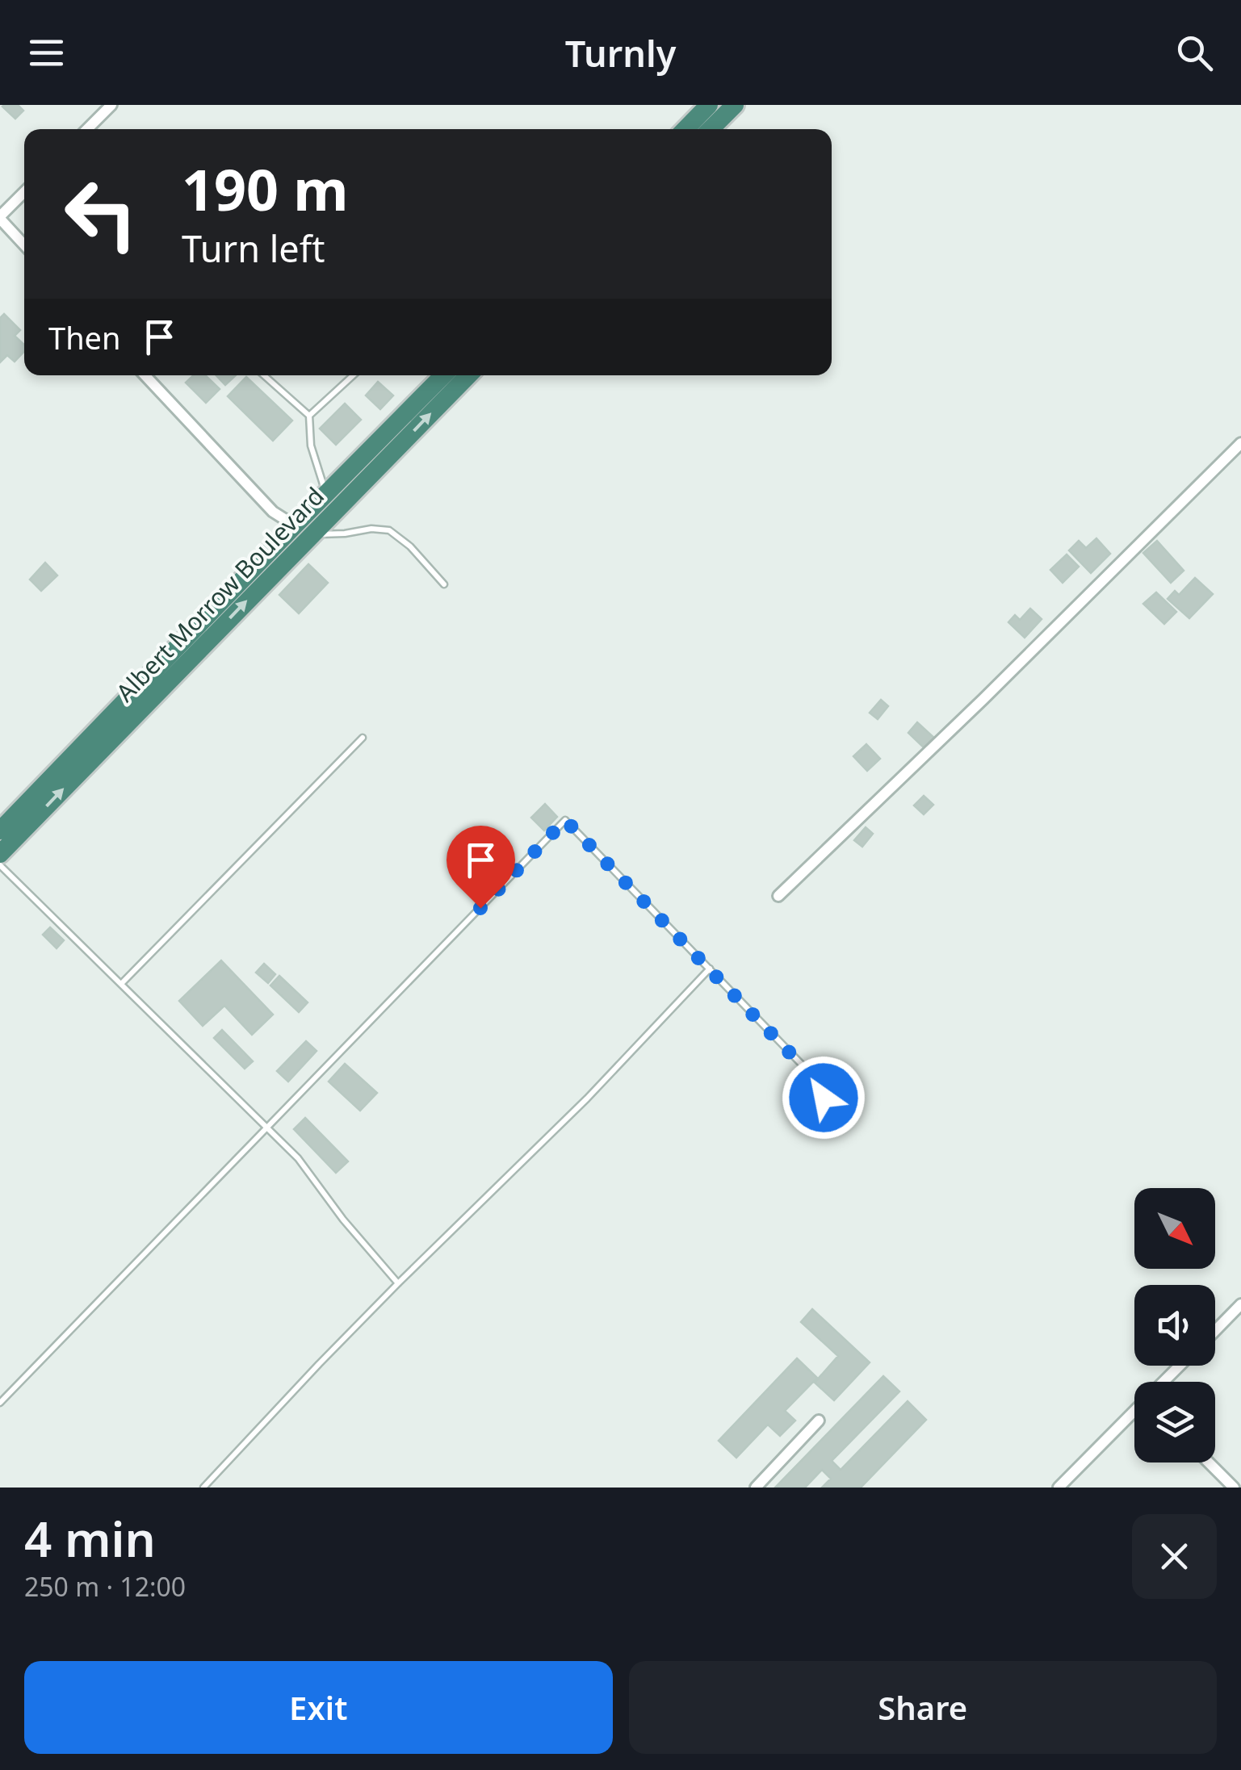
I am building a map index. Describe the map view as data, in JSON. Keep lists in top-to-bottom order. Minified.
{"streets":{"highway":["Albert Morrow Boulevard"]},"north":"bottom right","page":{"header":"Turnly","turn":["190 m","Turn left"],"then":"Then","heading":["4 min","250 m · 12:00"],"buttons":["Exit","Share"]}}
